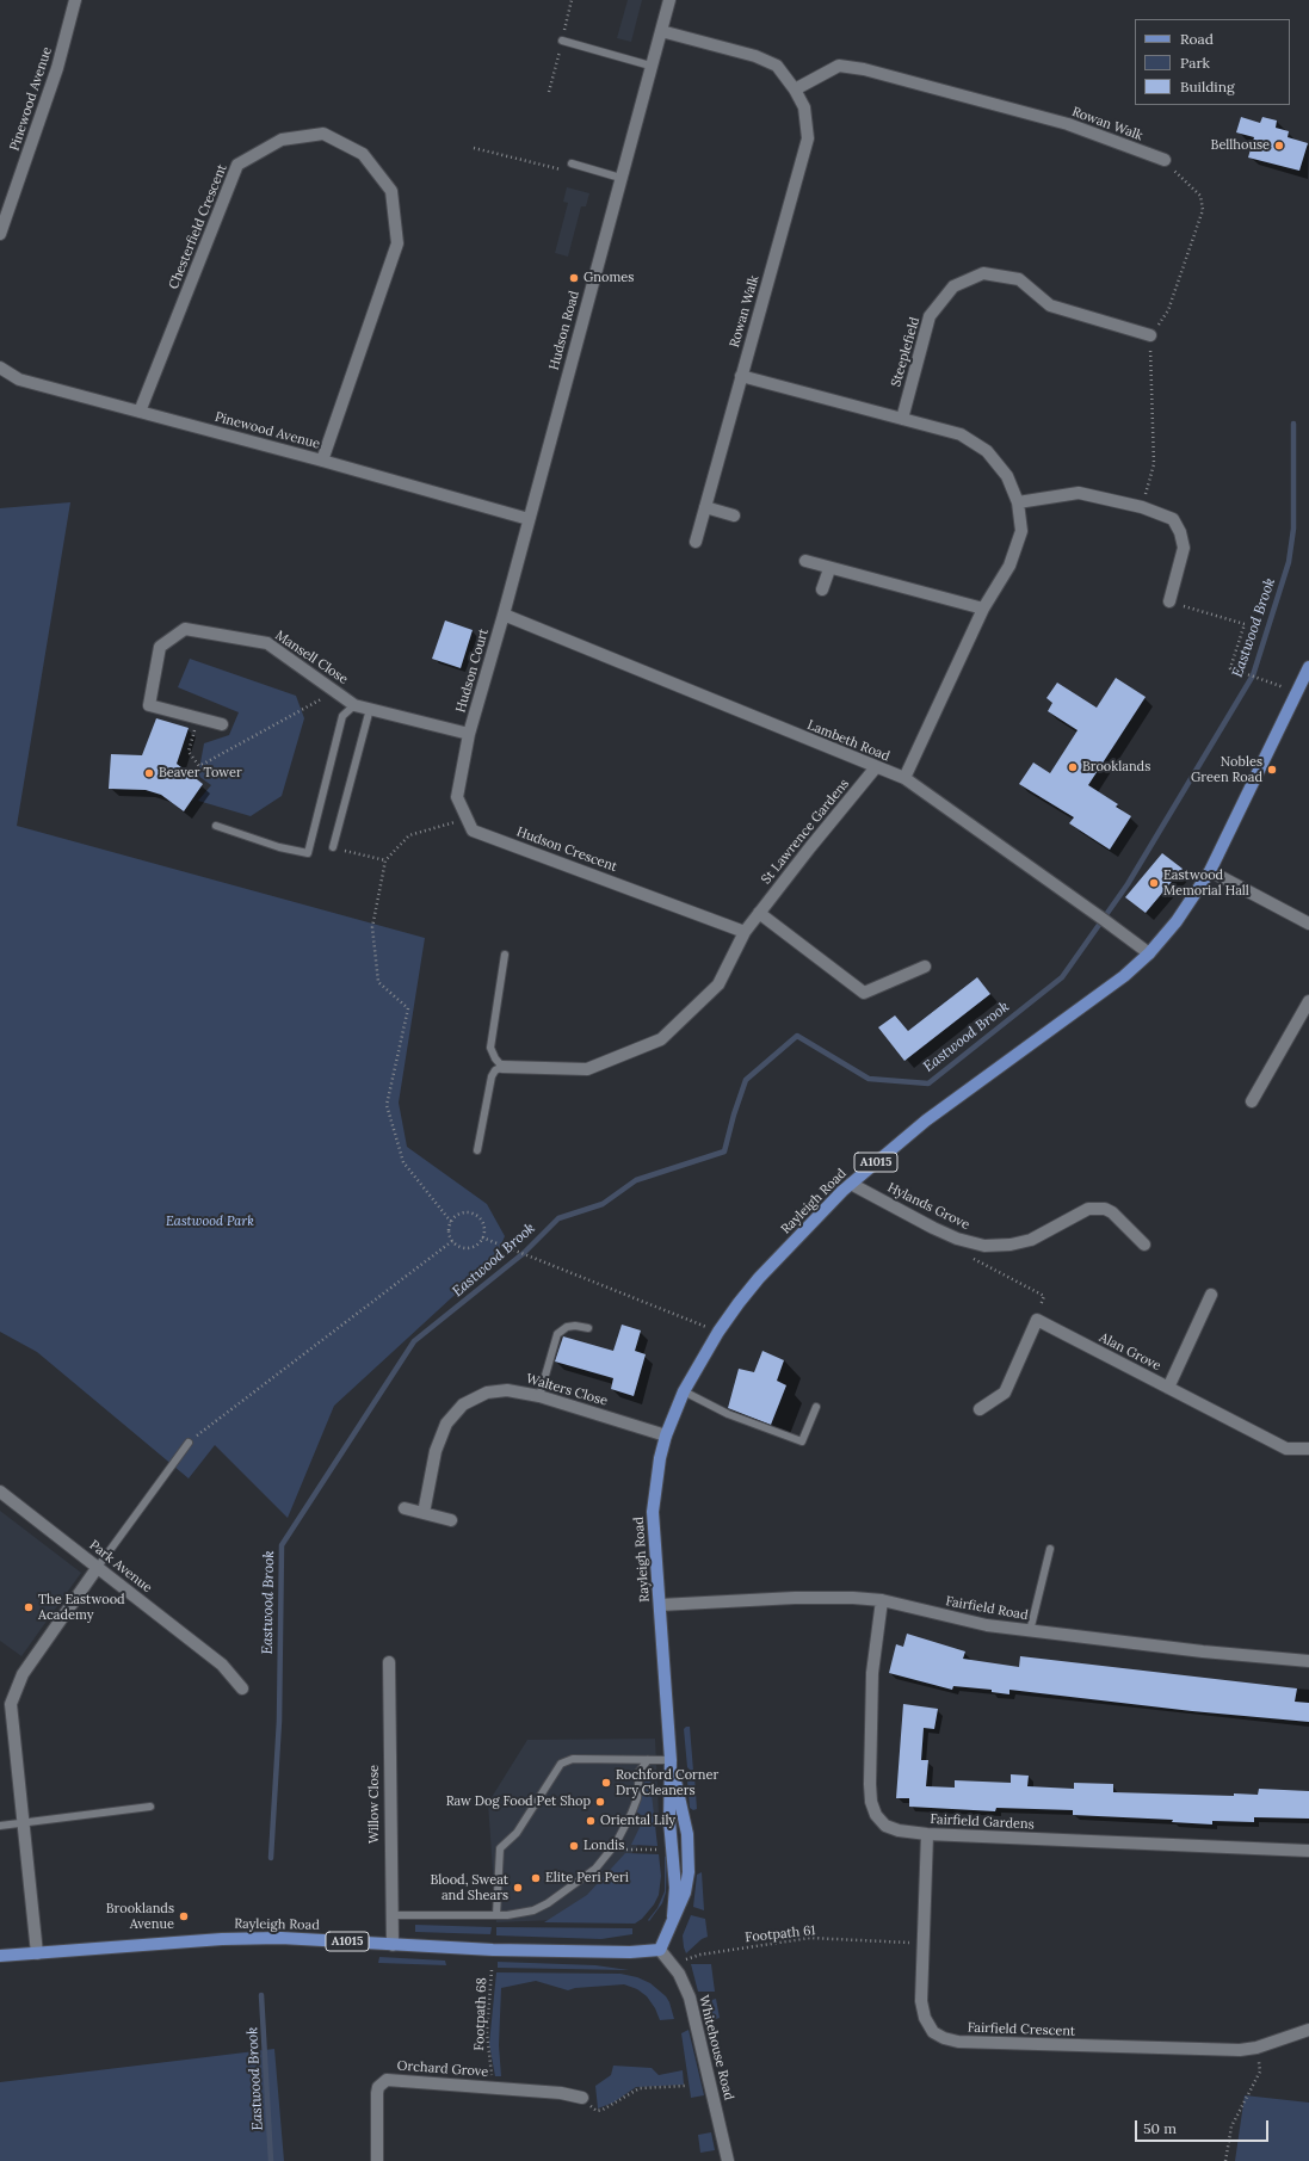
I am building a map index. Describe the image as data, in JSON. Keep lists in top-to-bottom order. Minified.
{"streets":{"main road":["A1015","Rayleigh Road"],"street":["Pinewood Avenue","Rowan Walk","Chesterfield Crescent","Hudson Road","Steeplefield","Mansell Close","Hudson Court","Lambeth Road","St Lawrence Gardens","Hudson Crescent","Hylands Grove","Alan Grove","Walters Close","Park Avenue","Fairfield Road","Willow Close","Fairfield Gardens","Fairfield Crescent","Whitehouse Road","Orchard Grove"],"path":["Footpath 61","Footpath 68"]},"crossings":[["Pinewood Avenue","Chesterfield Crescent"],["Pinewood Avenue","Hudson Road"],["Rowan Walk","Hudson Road"],["Hudson Road","Hudson Court"],["Hudson Road","Lambeth Road"],["Mansell Close","Hudson Court"],["Mansell Close","Hudson Crescent"],["Hudson Court","Lambeth Road"],["Hudson Court","Hudson Crescent"],["Lambeth Road","St Lawrence Gardens"],["Lambeth Road","Rayleigh Road"],["St Lawrence Gardens","Hudson Crescent"],["Rayleigh Road","Hylands Grove"],["Rayleigh Road","Walters Close"],["Rayleigh Road","Fairfield Road"],["Rayleigh Road","Willow Close"],["Rayleigh Road","Whitehouse Road"],["Fairfield Road","Fairfield Gardens"],["Fairfield Gardens","Fairfield Crescent"],["Footpath 61","Fairfield Crescent"],["Footpath 61","Whitehouse Road"],["Footpath 68","Orchard Grove"]],"water":["Eastwood Brook"],"parks":["Eastwood Park"],"places":["Bellhouse","Gnomes","Brooklands","Nobles Green Road","Beaver Tower","Eastwood Memorial Hall","The Eastwood Academy","Rochford Corner Dry Cleaners","Raw Dog Food Pet Shop","Oriental Lily","Londis","Elite Peri Peri","Blood, Sweat and Shears","Brooklands Avenue"],"legend":["Road","Park","Building"],"scale_bar":"50 m"}
